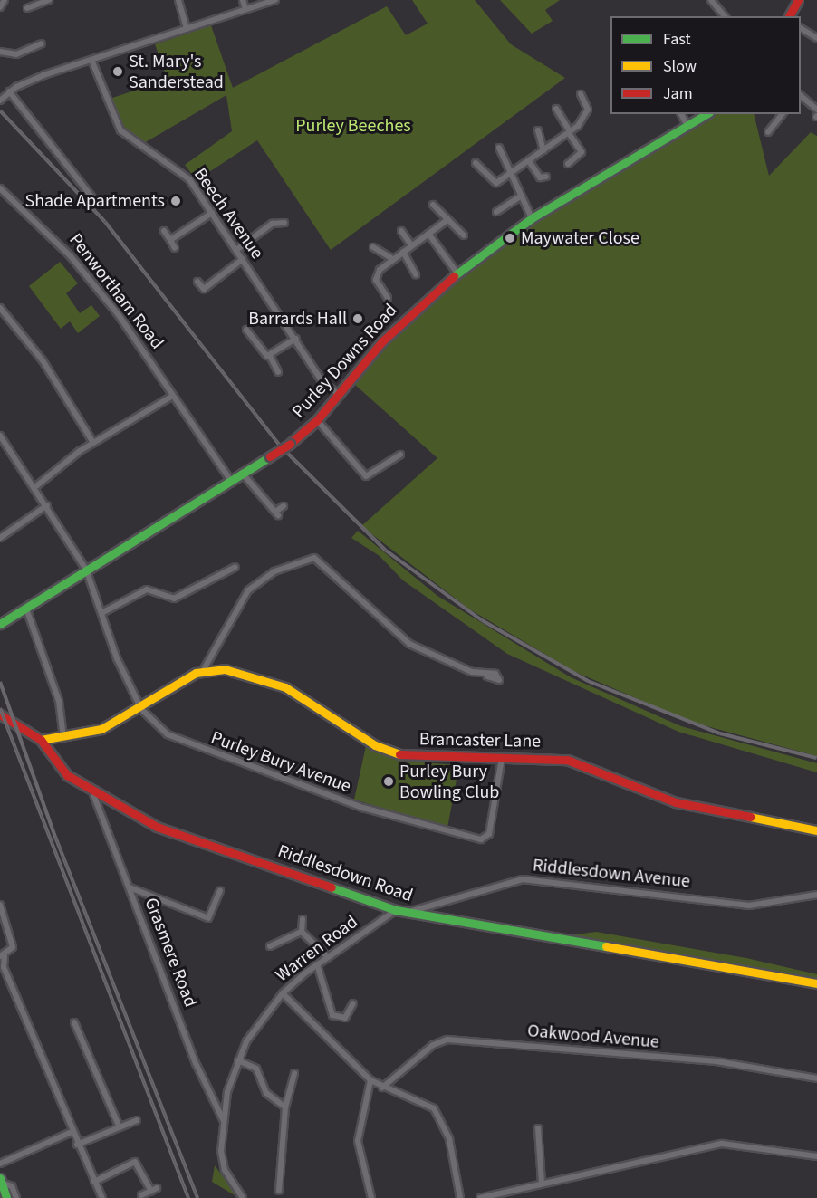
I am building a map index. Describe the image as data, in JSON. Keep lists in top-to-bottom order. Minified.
{"streets":{"street":["Beech Avenue","Penwortham Road","Purley Downs Road","Brancaster Lane","Purley Bury Avenue","Riddlesdown Road","Riddlesdown Avenue","Warren Road","Grasmere Road","Oakwood Avenue"]},"crossings":[["Beech Avenue","Purley Downs Road"],["Penwortham Road","Purley Downs Road"],["Purley Downs Road","Purley Bury Avenue"],["Brancaster Lane","Purley Bury Avenue"],["Riddlesdown Road","Riddlesdown Avenue"],["Riddlesdown Road","Warren Road"],["Riddlesdown Road","Grasmere Road"],["Warren Road","Grasmere Road"]],"parks":["Purley Beeches"],"places":["St. Mary's Sanderstead","Shade Apartments","Maywater Close","Barrards Hall","Purley Bury Bowling Club"],"legend":["Fast","Slow","Jam"]}
